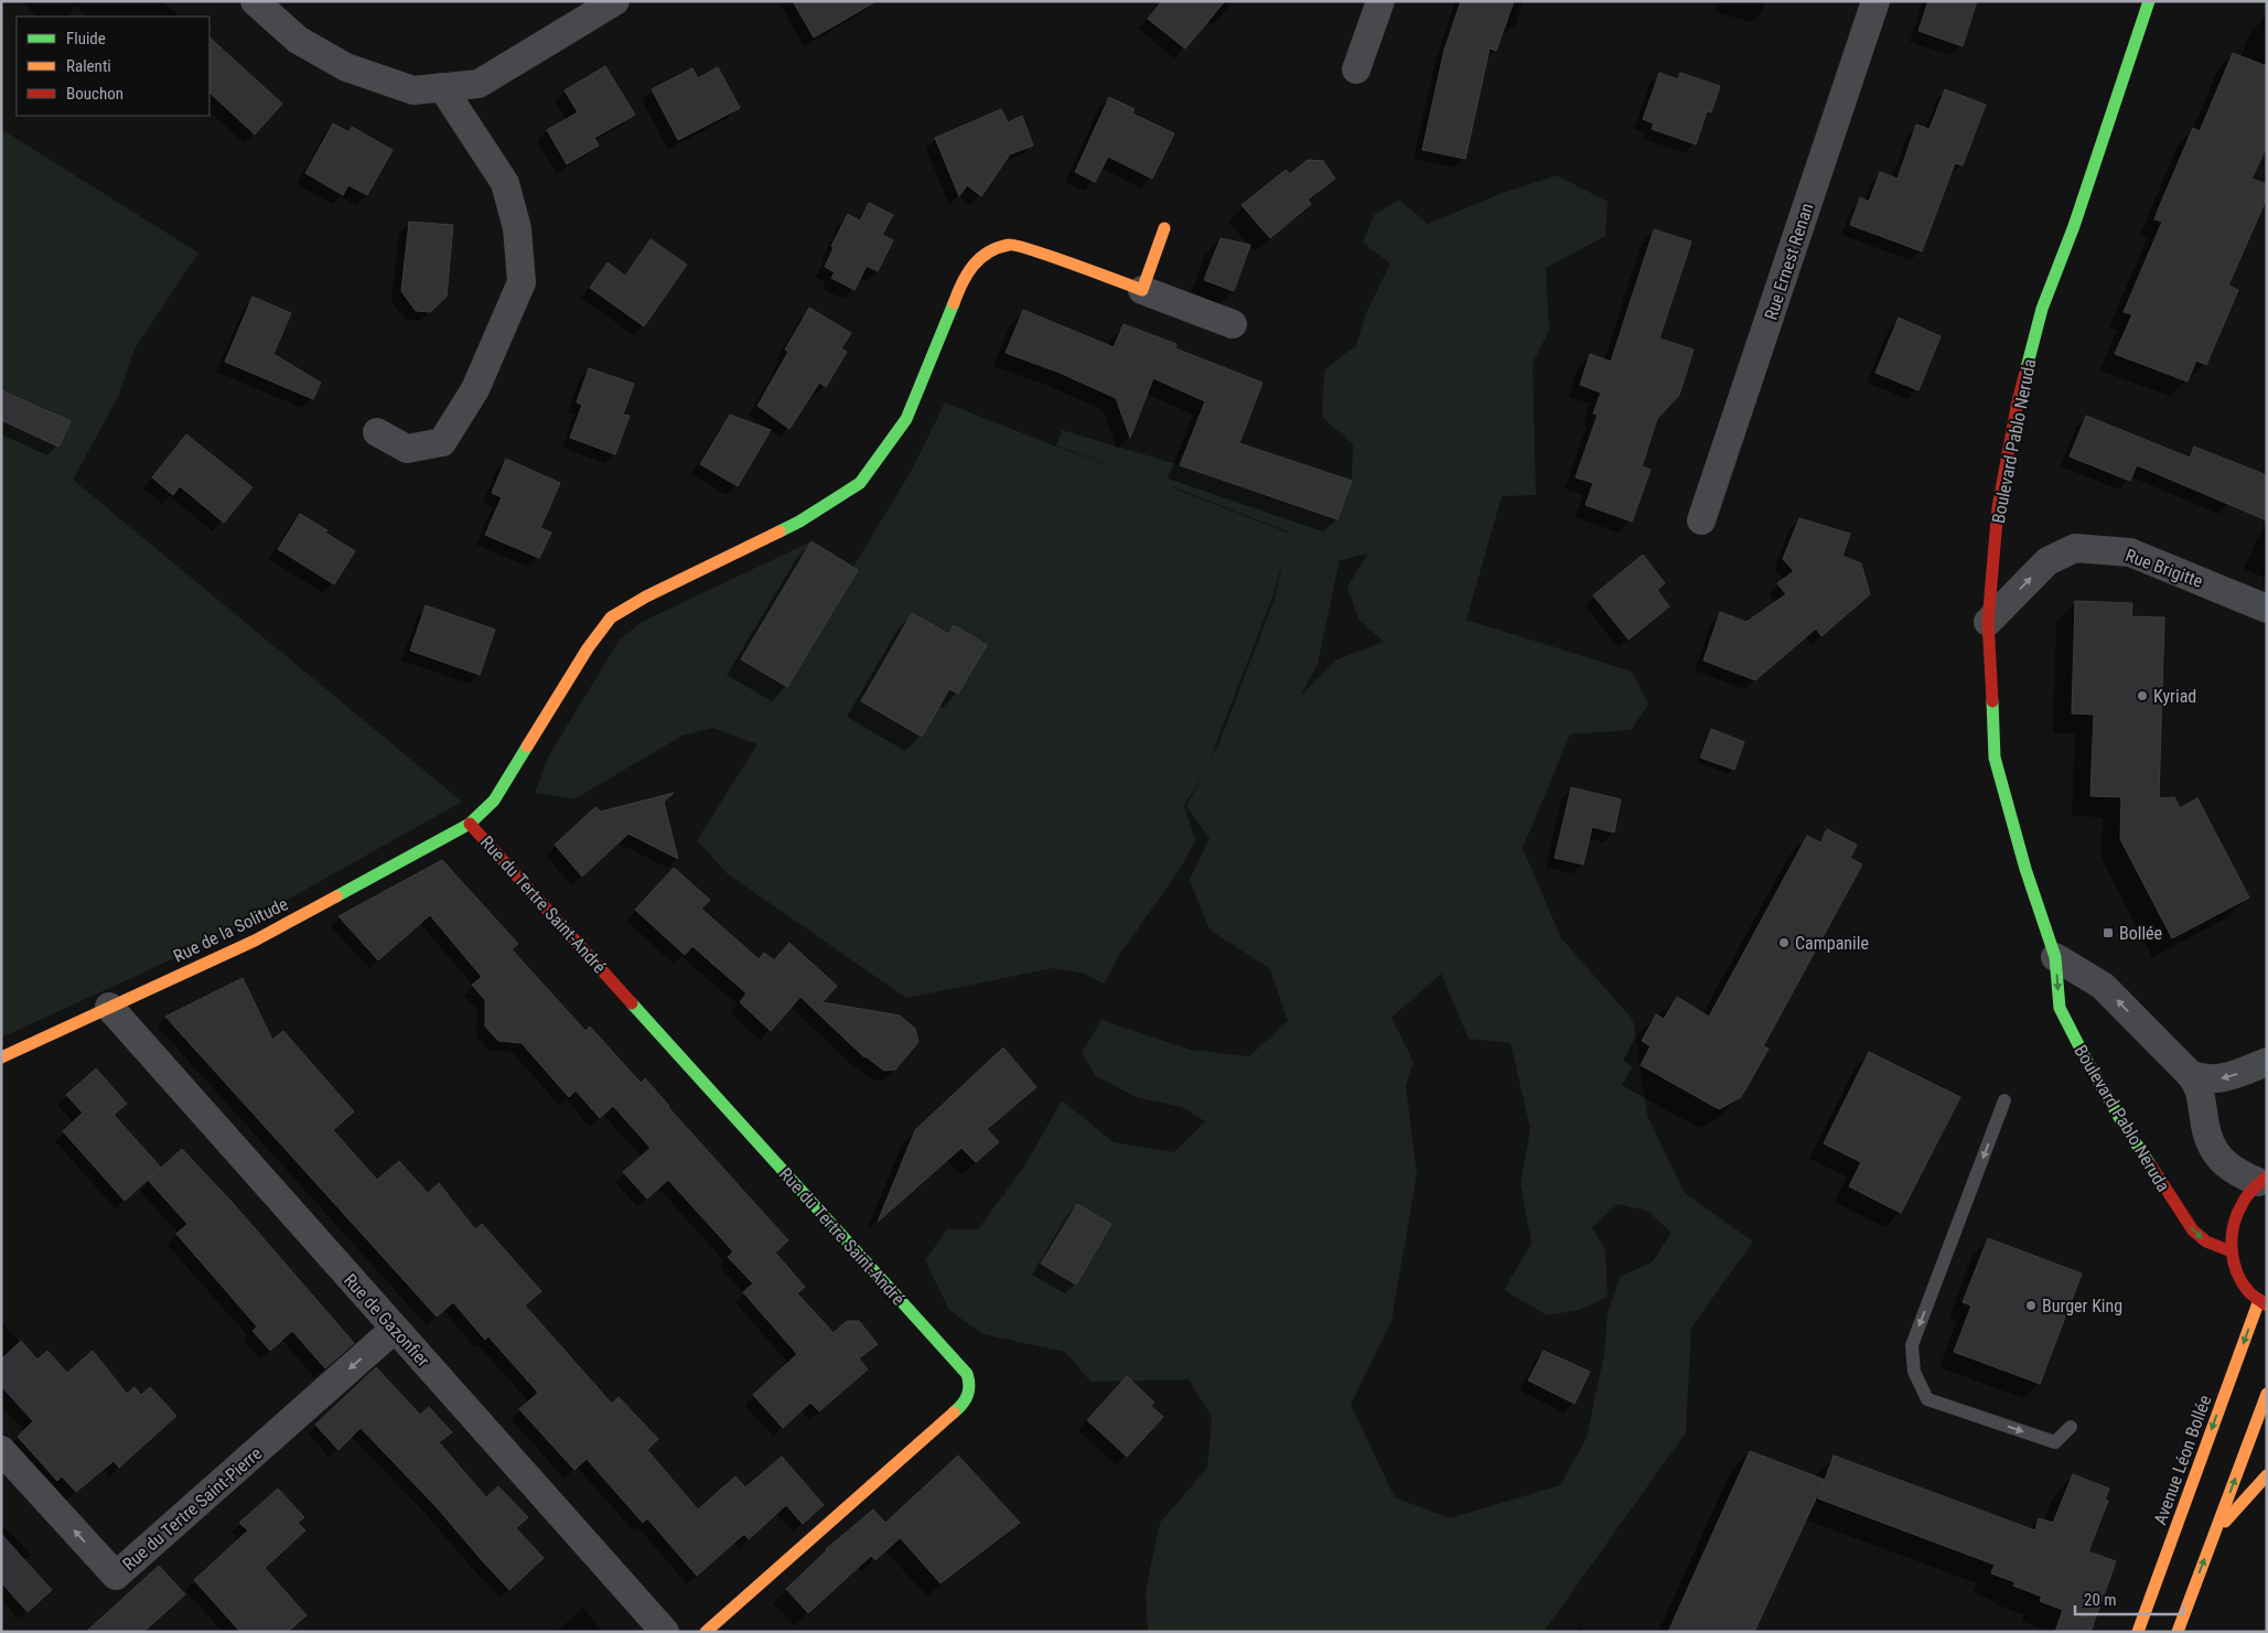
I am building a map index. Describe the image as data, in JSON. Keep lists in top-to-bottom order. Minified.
{"streets":{"street":["Rue Ernest Renan","Boulevard Pablo Neruda","Rue Brigitte","Rue du Tertre Saint-André","Rue de la Solitude","Rue de Gazonfier","Avenue Léon Bollée","Rue du Tertre Saint-Pierre"]},"crossings":[["Boulevard Pablo Neruda","Rue Brigitte"],["Boulevard Pablo Neruda","Avenue Léon Bollée"],["Rue du Tertre Saint-André","Rue de la Solitude"],["Rue de la Solitude","Rue de Gazonfier"],["Rue de Gazonfier","Rue du Tertre Saint-Pierre"]],"one_way":["Rue Brigitte"],"places":{"other":["Kyriad","Campanile","Burger King"],"transit":["Bollée"]},"legend":["Fluide","Ralenti","Bouchon"],"scale_bar":"20 m"}
